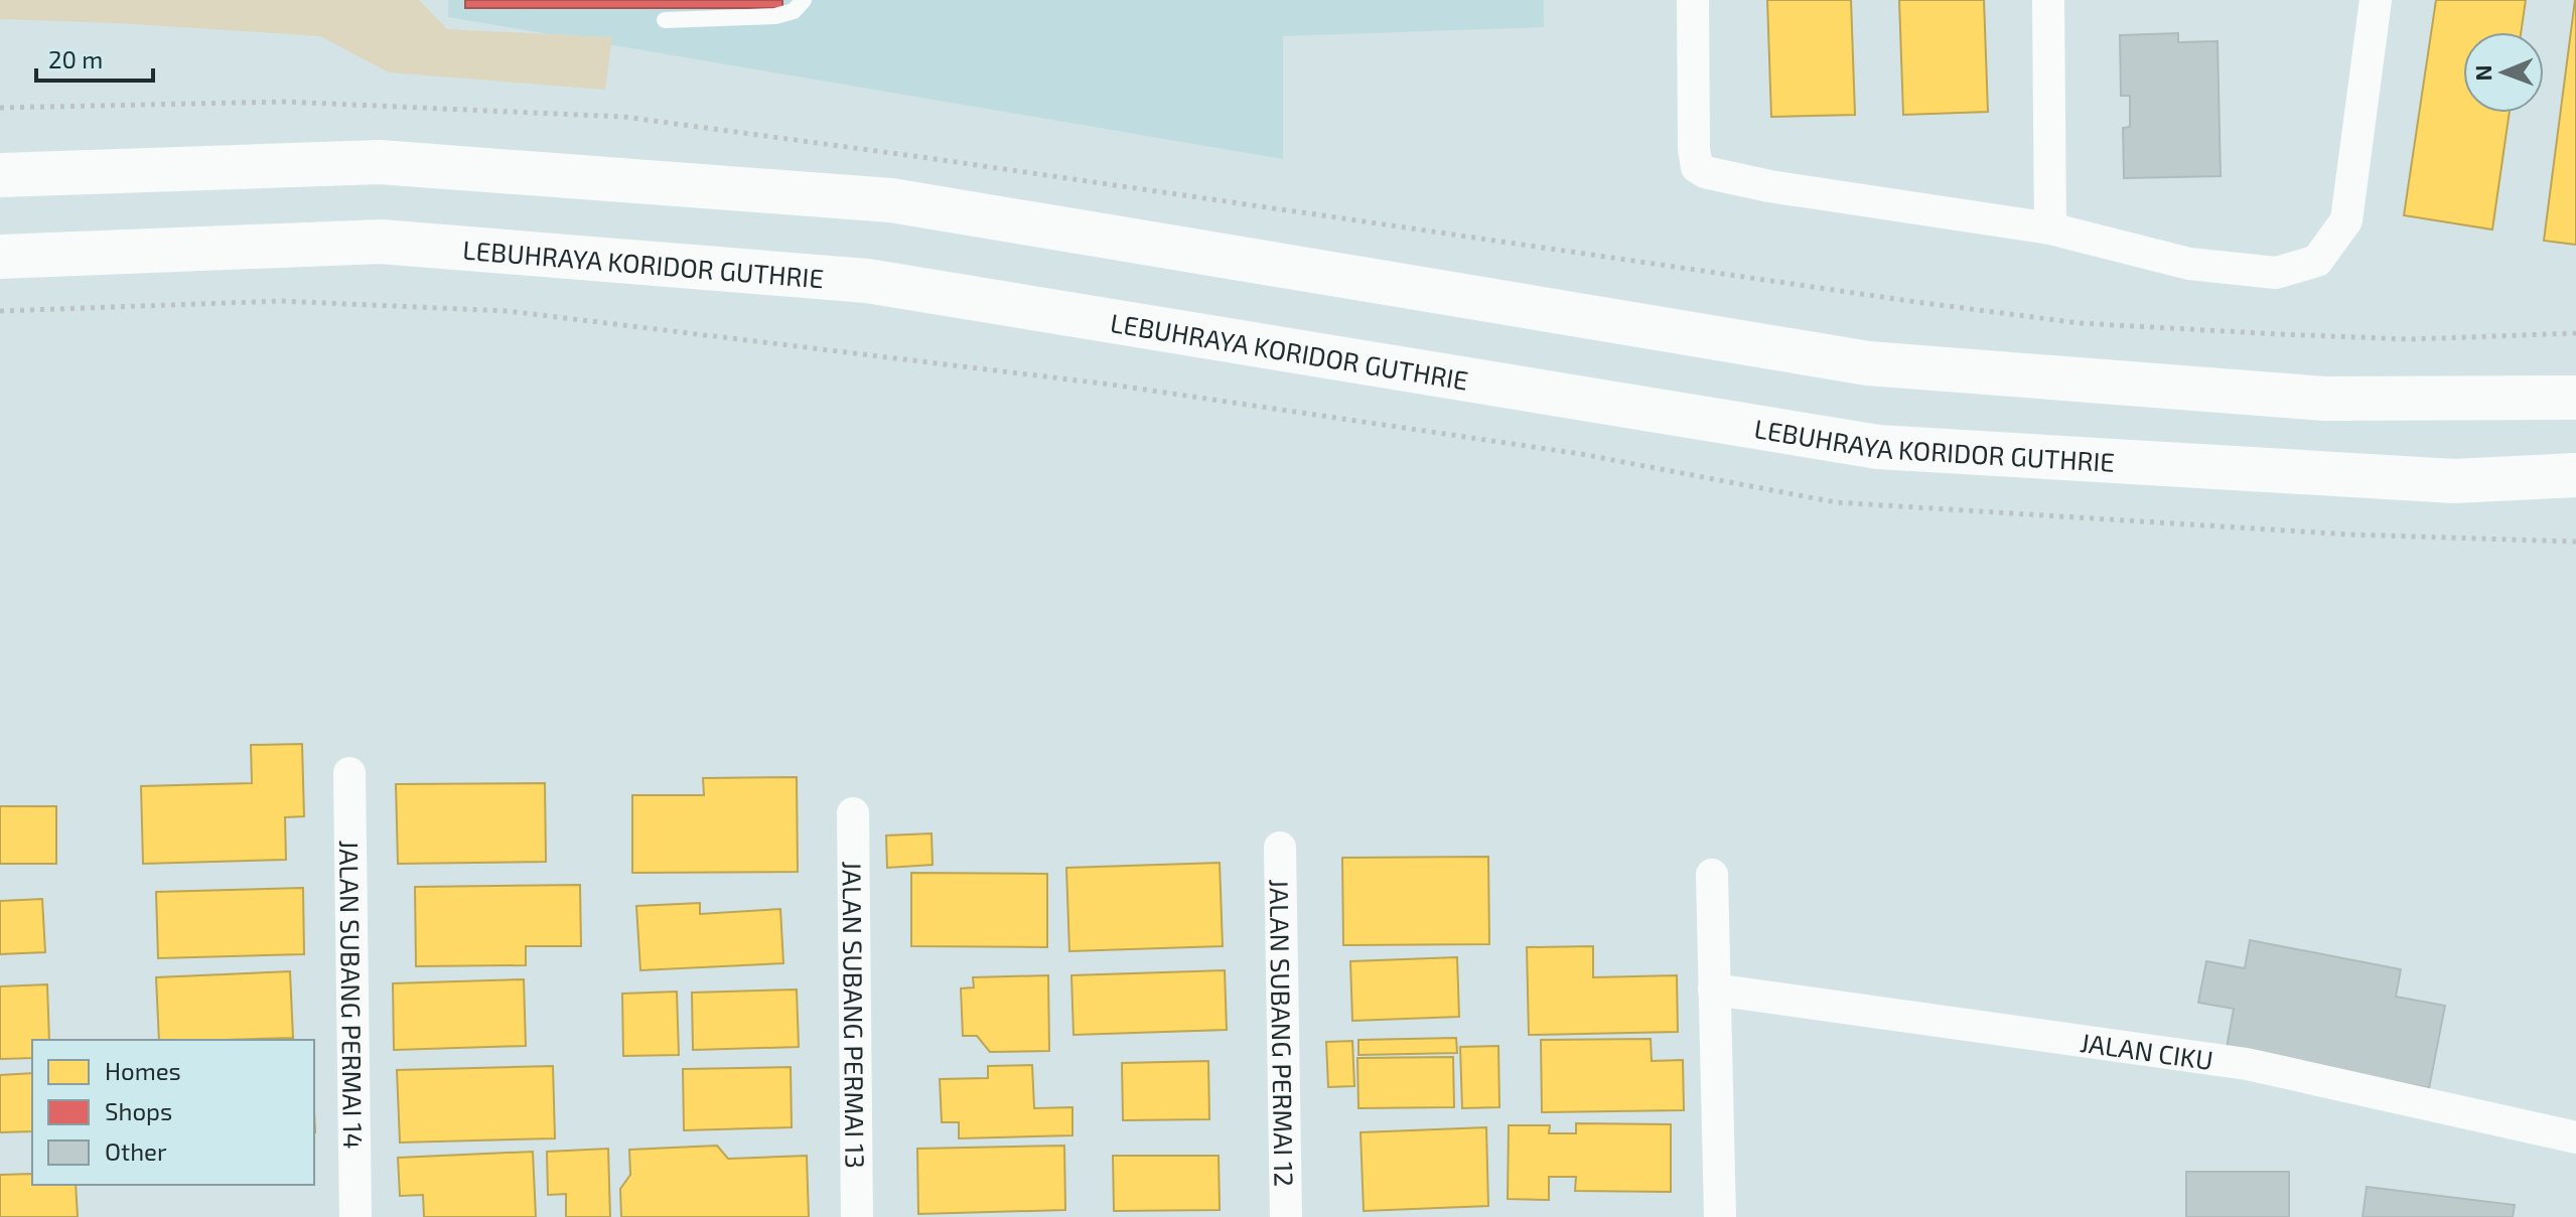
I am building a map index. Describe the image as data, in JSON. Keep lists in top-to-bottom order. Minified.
{"streets":{"highway":["LEBUHRAYA KORIDOR GUTHRIE"],"street":["JALAN SUBANG PERMAI 14","JALAN SUBANG PERMAI 13","JALAN SUBANG PERMAI 12","JALAN CIKU"]},"legend":["Homes","Shops","Other"],"scale_bar":"20 m","north":"left"}
